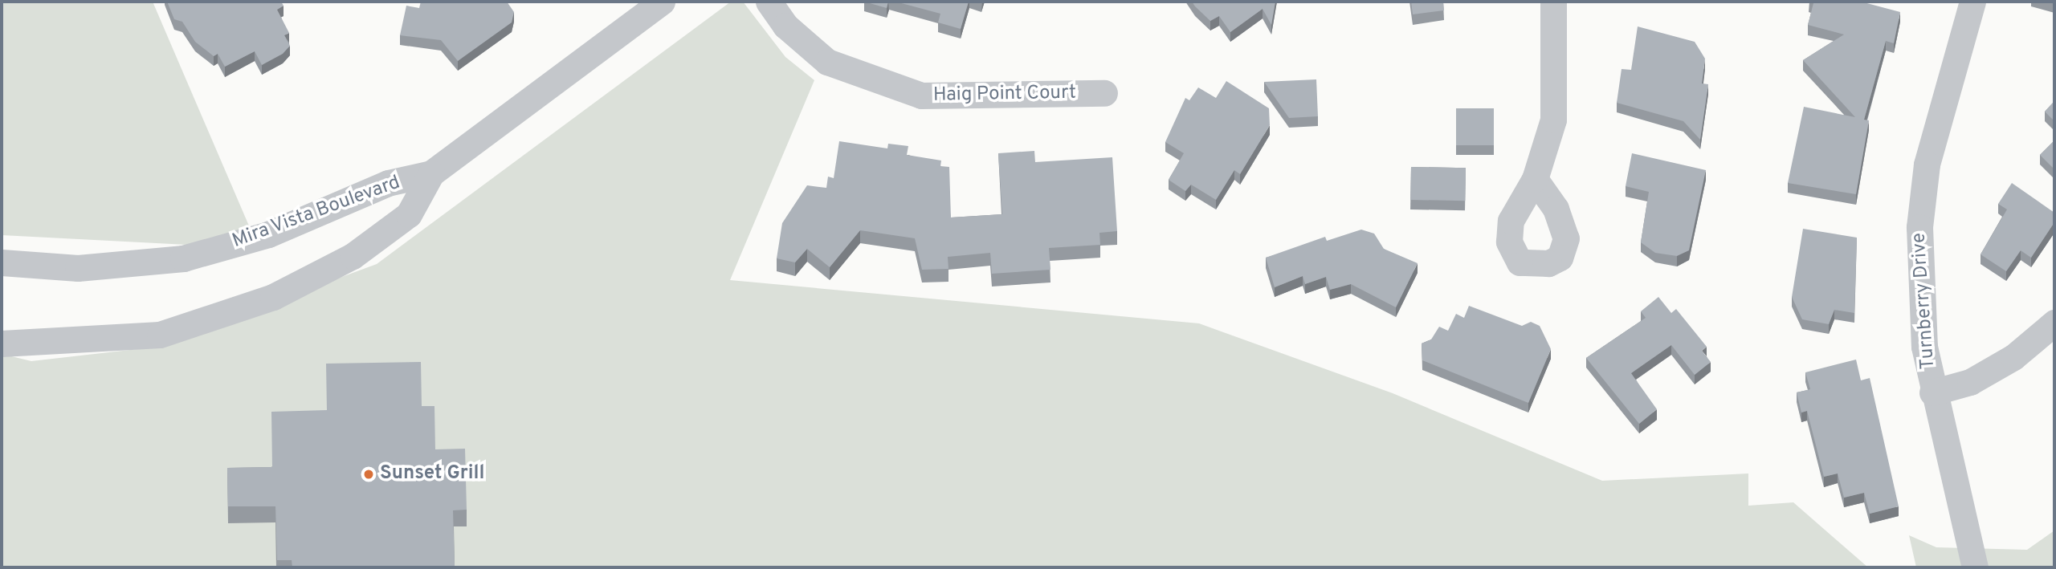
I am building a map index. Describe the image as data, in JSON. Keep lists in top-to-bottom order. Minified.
{"streets":{"street":["Haig Point Court","Mira Vista Boulevard","Turnberry Drive"]},"places":["Sunset Grill"]}
